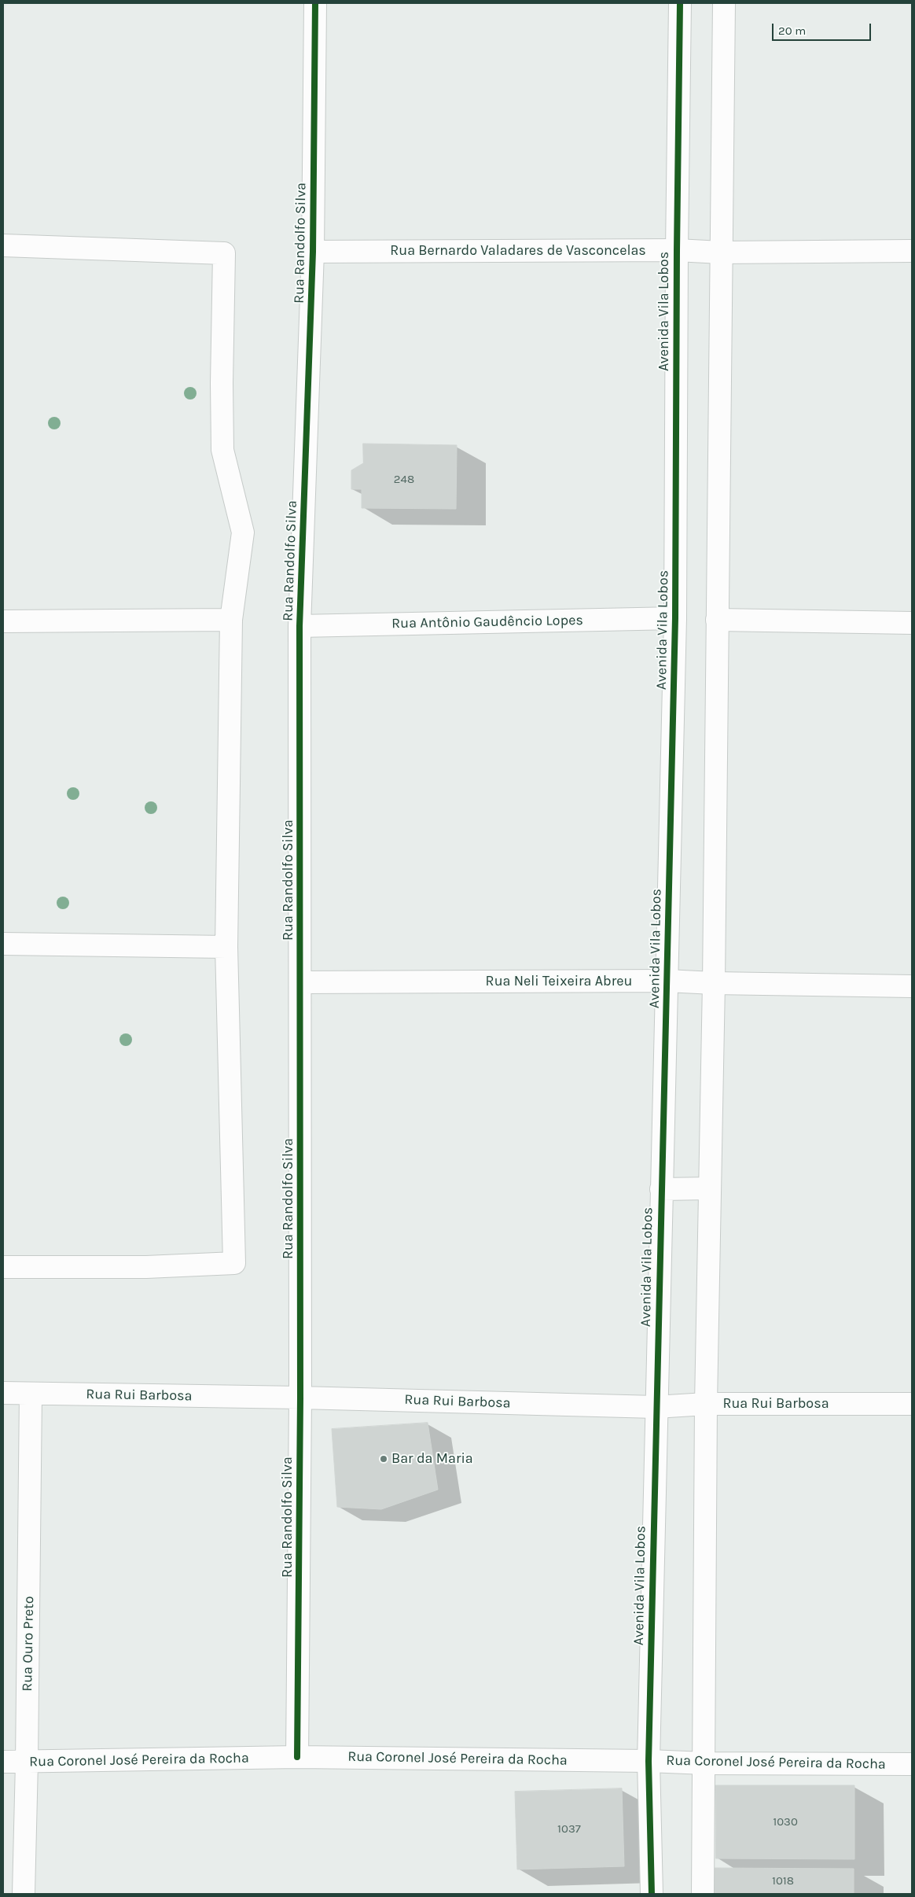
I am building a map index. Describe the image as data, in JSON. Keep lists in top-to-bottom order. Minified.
{"streets":{"street":["Rua Randolfo Silva","Rua Bernardo Valadares de Vasconcelas","Avenida Vila Lobos","Rua Antônio Gaudêncio Lopes","Rua Neli Teixeira Abreu","Rua Rui Barbosa","Rua Ouro Preto","Rua Coronel José Pereira da Rocha"]},"crossings":[["Rua Randolfo Silva","Rua Bernardo Valadares de Vasconcelas"],["Rua Randolfo Silva","Rua Antônio Gaudêncio Lopes"],["Rua Randolfo Silva","Rua Neli Teixeira Abreu"],["Rua Randolfo Silva","Rua Rui Barbosa"],["Rua Randolfo Silva","Rua Coronel José Pereira da Rocha"],["Rua Bernardo Valadares de Vasconcelas","Avenida Vila Lobos"],["Avenida Vila Lobos","Rua Antônio Gaudêncio Lopes"],["Avenida Vila Lobos","Rua Neli Teixeira Abreu"],["Avenida Vila Lobos","Rua Rui Barbosa"],["Avenida Vila Lobos","Rua Coronel José Pereira da Rocha"],["Rua Rui Barbosa","Rua Ouro Preto"],["Rua Ouro Preto","Rua Coronel José Pereira da Rocha"]],"places":["Bar da Maria"],"house_numbers":["248","1030","1037","1018"],"scale_bar":"20 m"}
